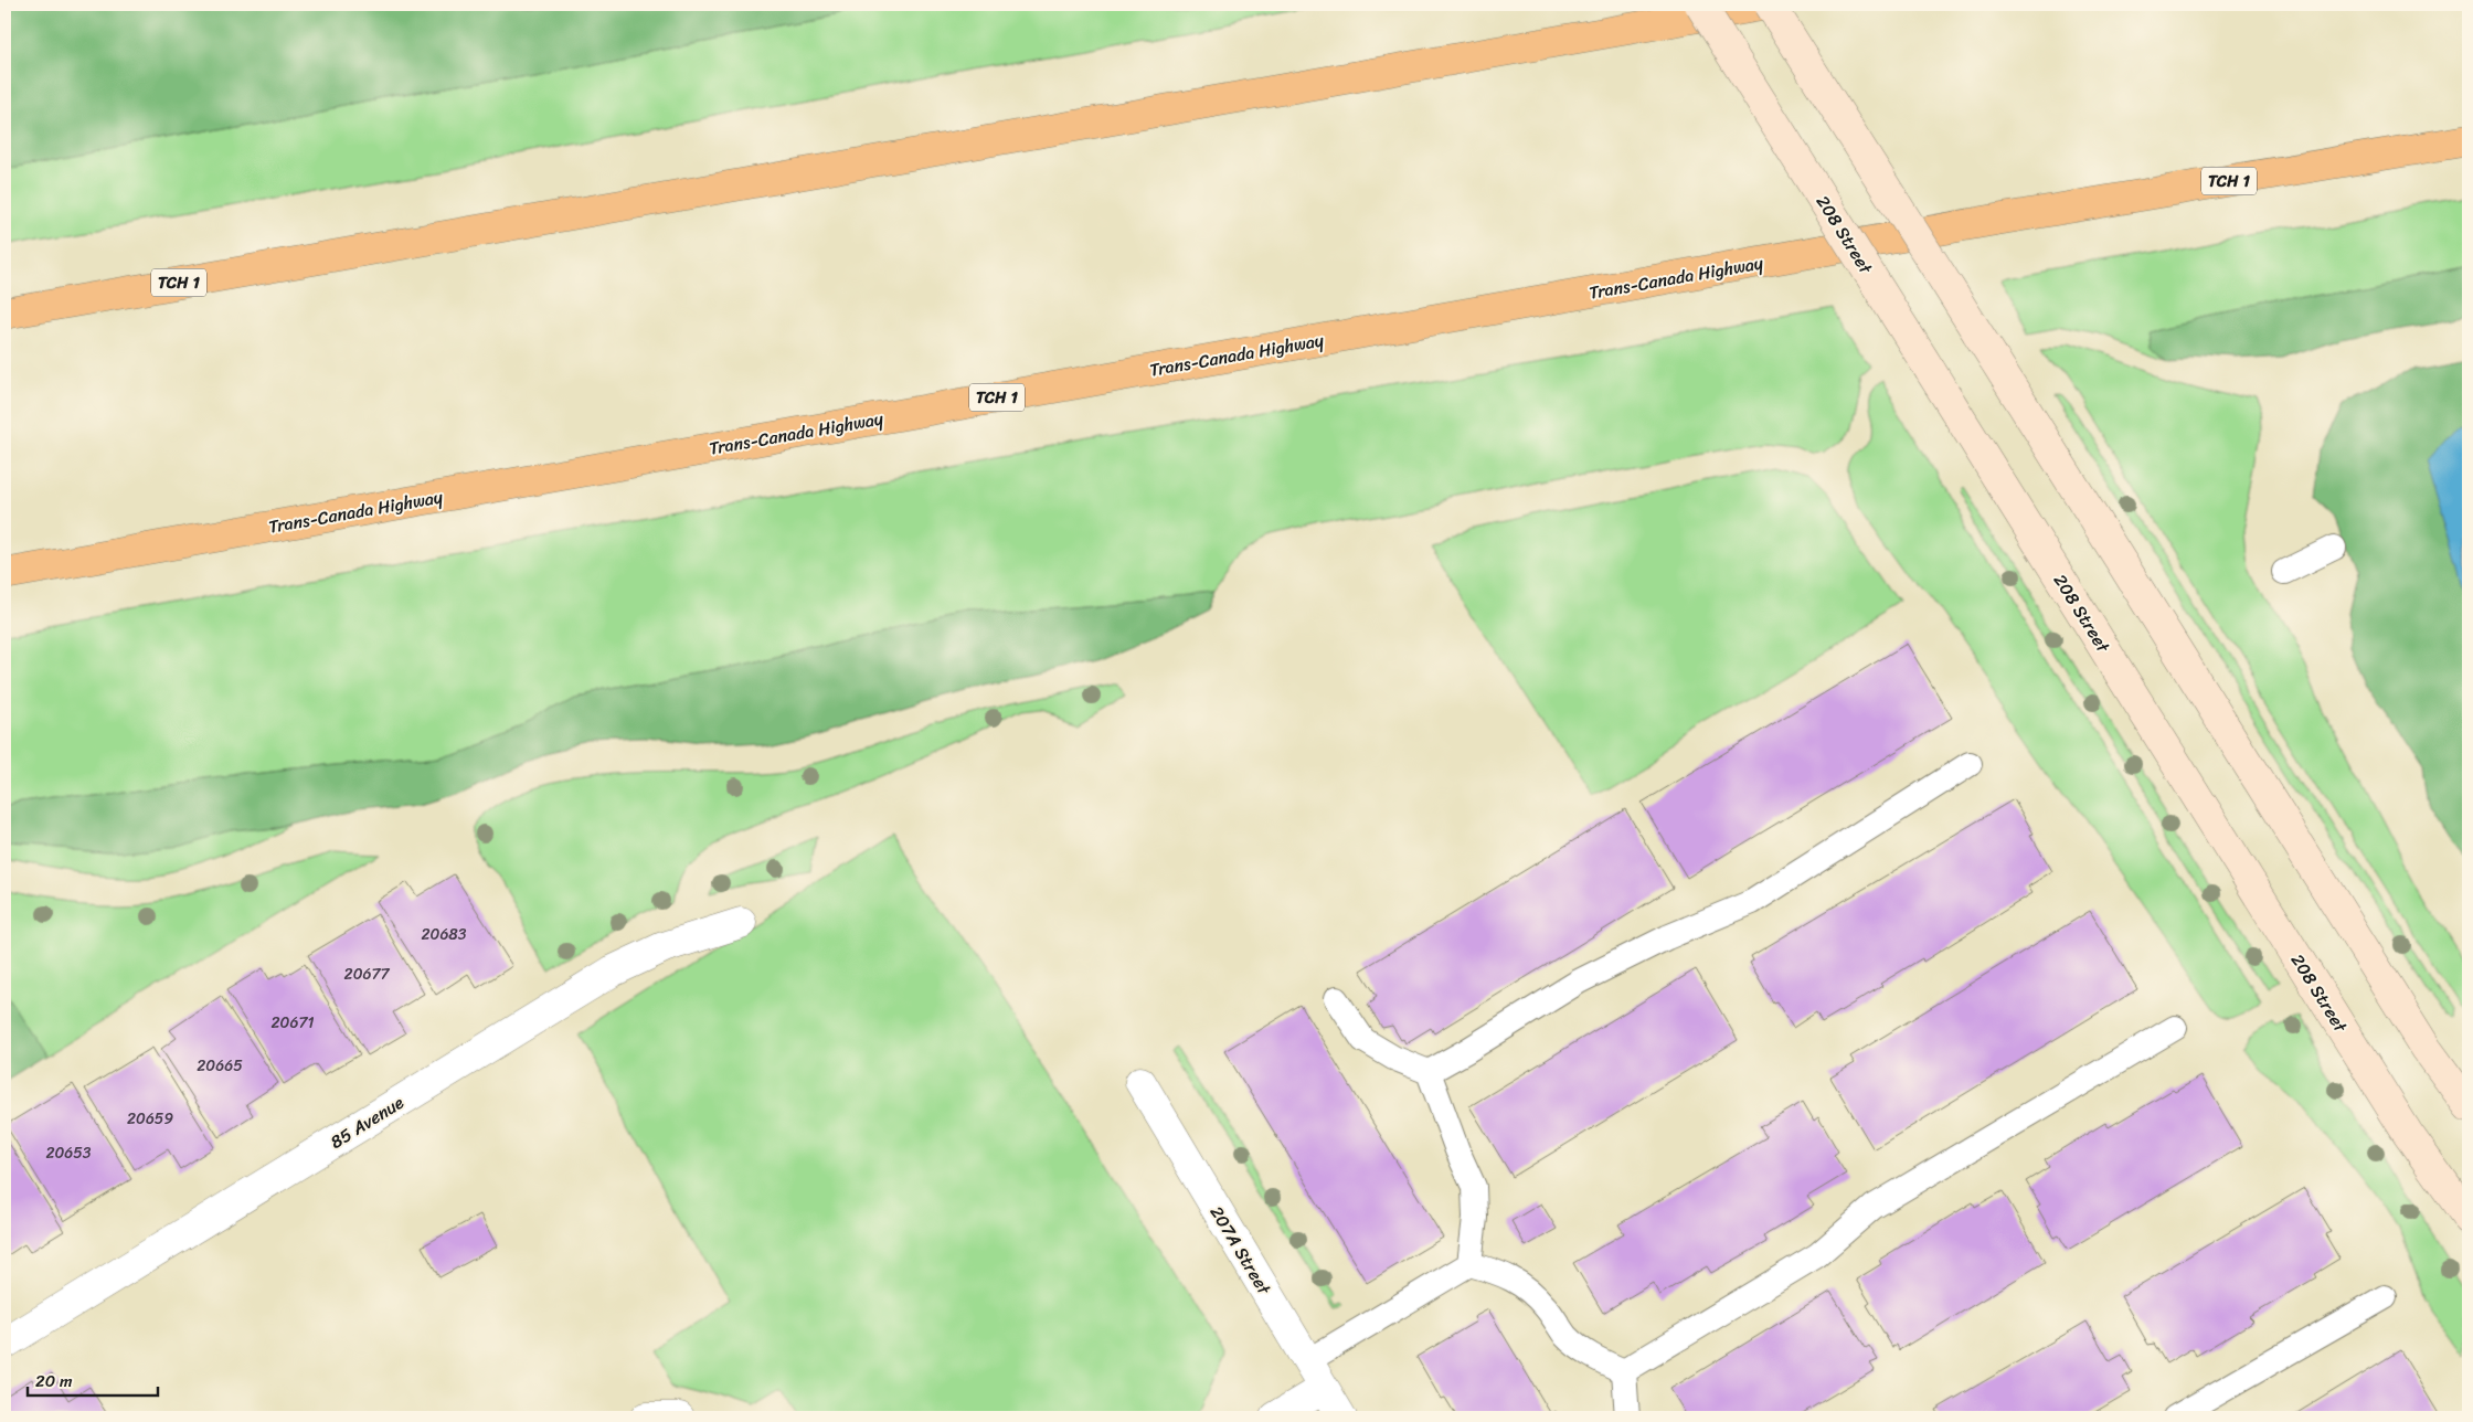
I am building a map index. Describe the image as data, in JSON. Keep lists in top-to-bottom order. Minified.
{"streets":{"highway":["TCH 1","Trans-Canada Highway"],"main road":["208 Street"],"street":["85 Avenue","207A Street"]},"house_numbers":["20683","20677","20671","20665","20659","20653"],"scale_bar":"20 m"}
